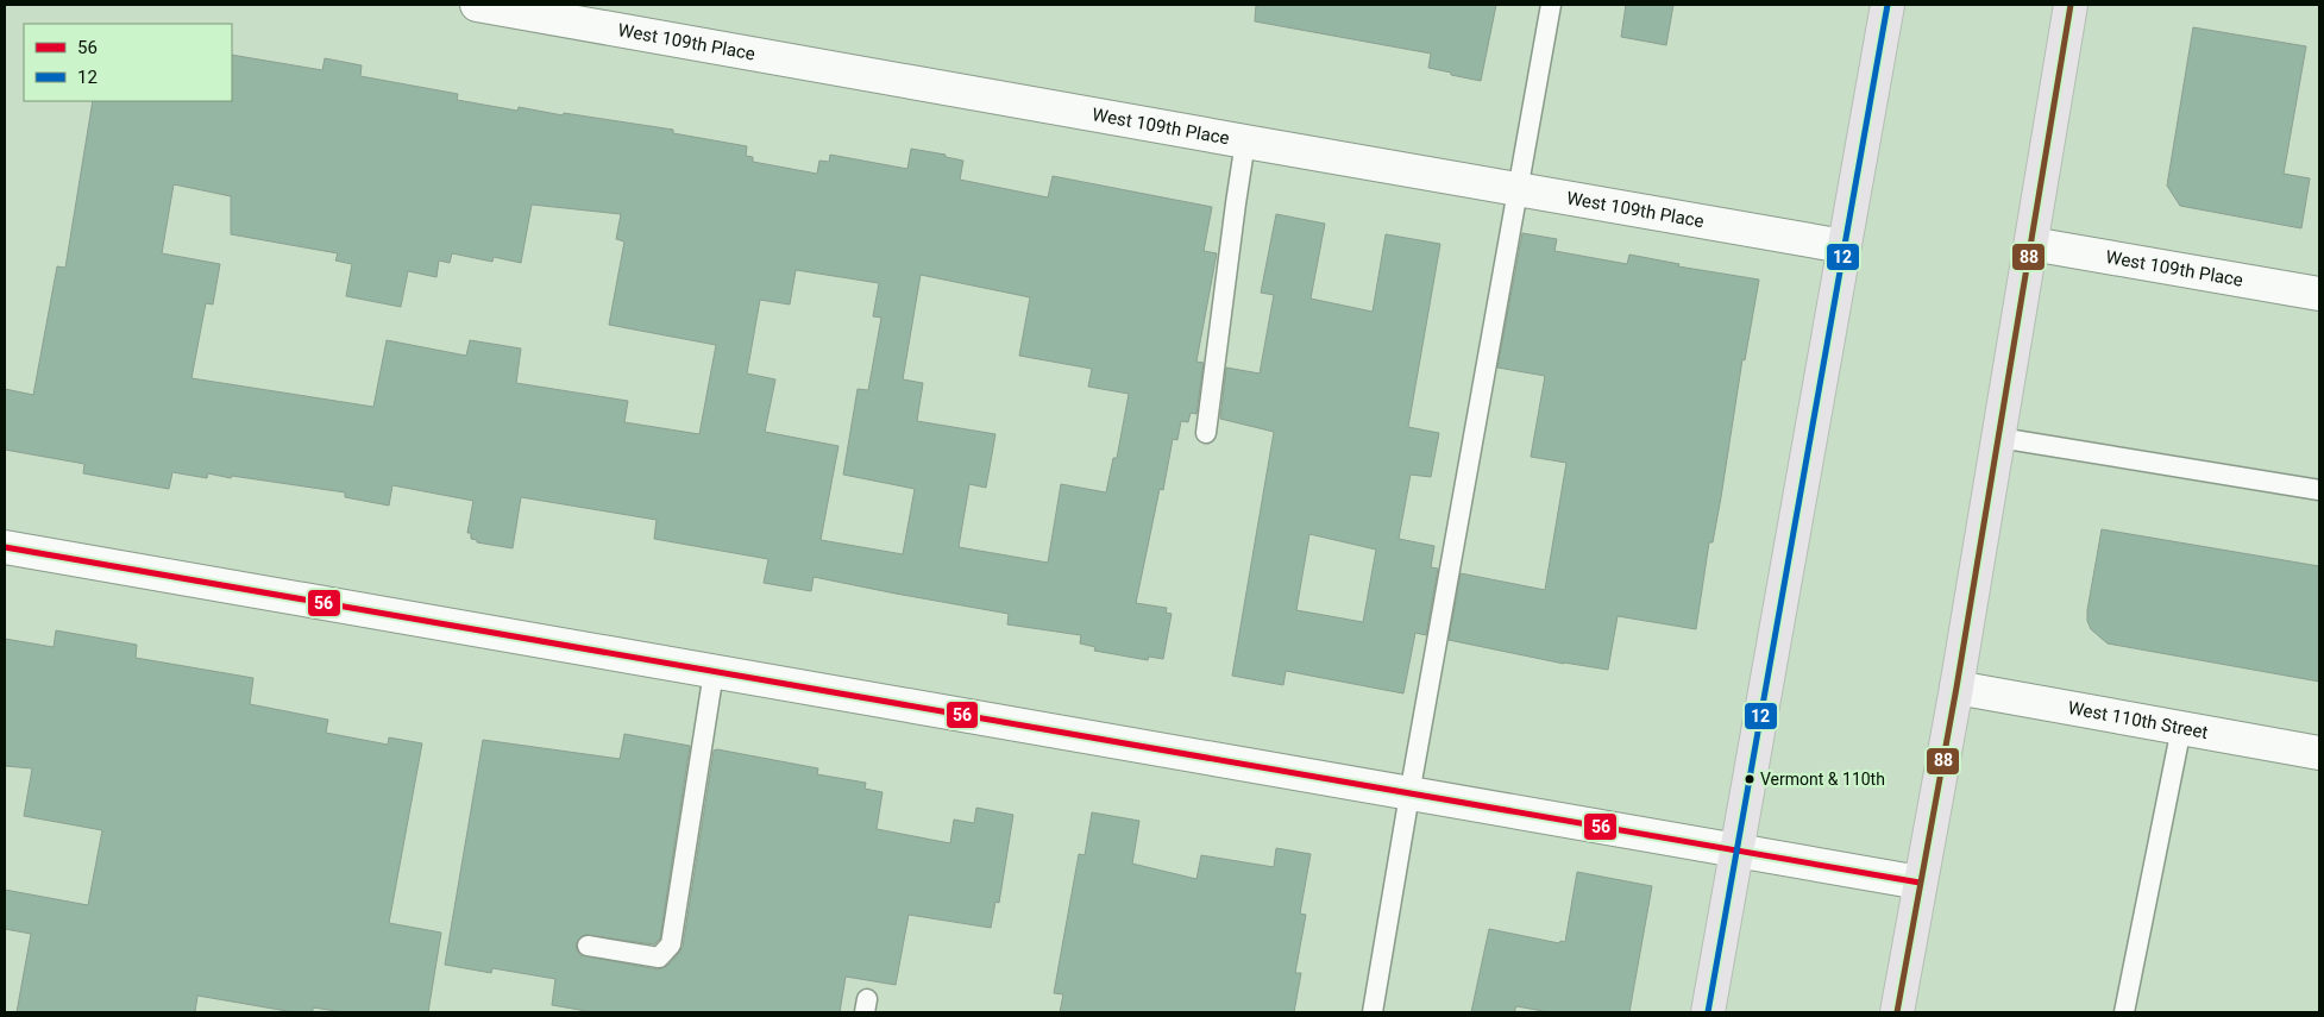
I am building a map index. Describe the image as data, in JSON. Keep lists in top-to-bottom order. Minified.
{"streets":{"street":["West 109th Place","West 110th Street"]},"places":["Vermont & 110th"],"lines":["transit line 12","transit line 88","transit line 56"],"legend":["56","12"]}
